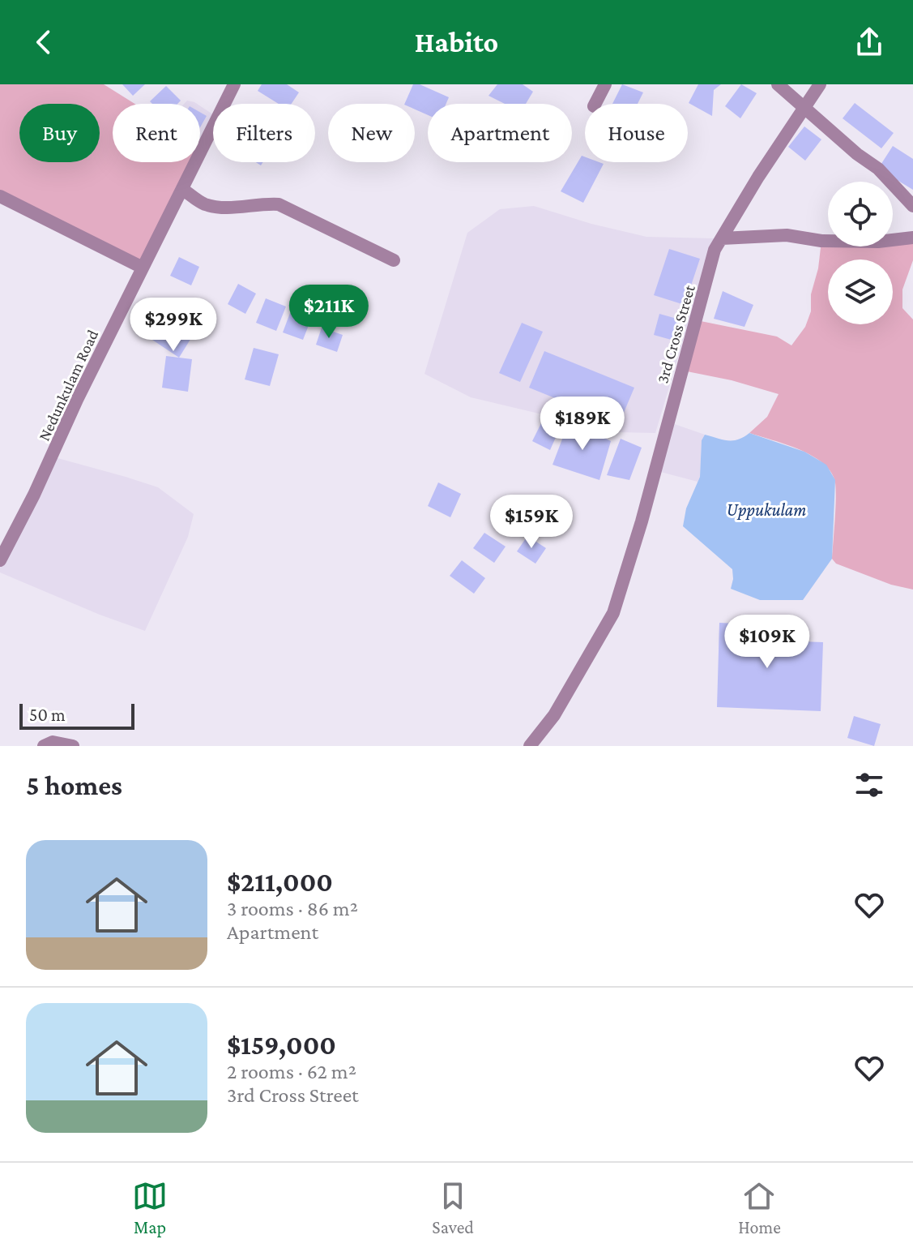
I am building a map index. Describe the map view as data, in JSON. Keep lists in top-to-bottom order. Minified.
{"streets":{"street":["3rd Cross Street","Nedunkulam Road"]},"water":["Uppukulam"],"scale_bar":"50 m","page":{"header":"Habito","chip":["Buy","Rent","Filters","New","Apartment","House"],"price":["$211K","$299K","$189K","$159K","$109K"],"scale":"50 m","heading":"5 homes","list":[{"name":"$211,000","note":"3 rooms · 86 m² · Apartment"},{"name":"$159,000","note":"2 rooms · 62 m² · 3rd Cross Street"}],"tabs":["Map","Saved","Home"]}}
